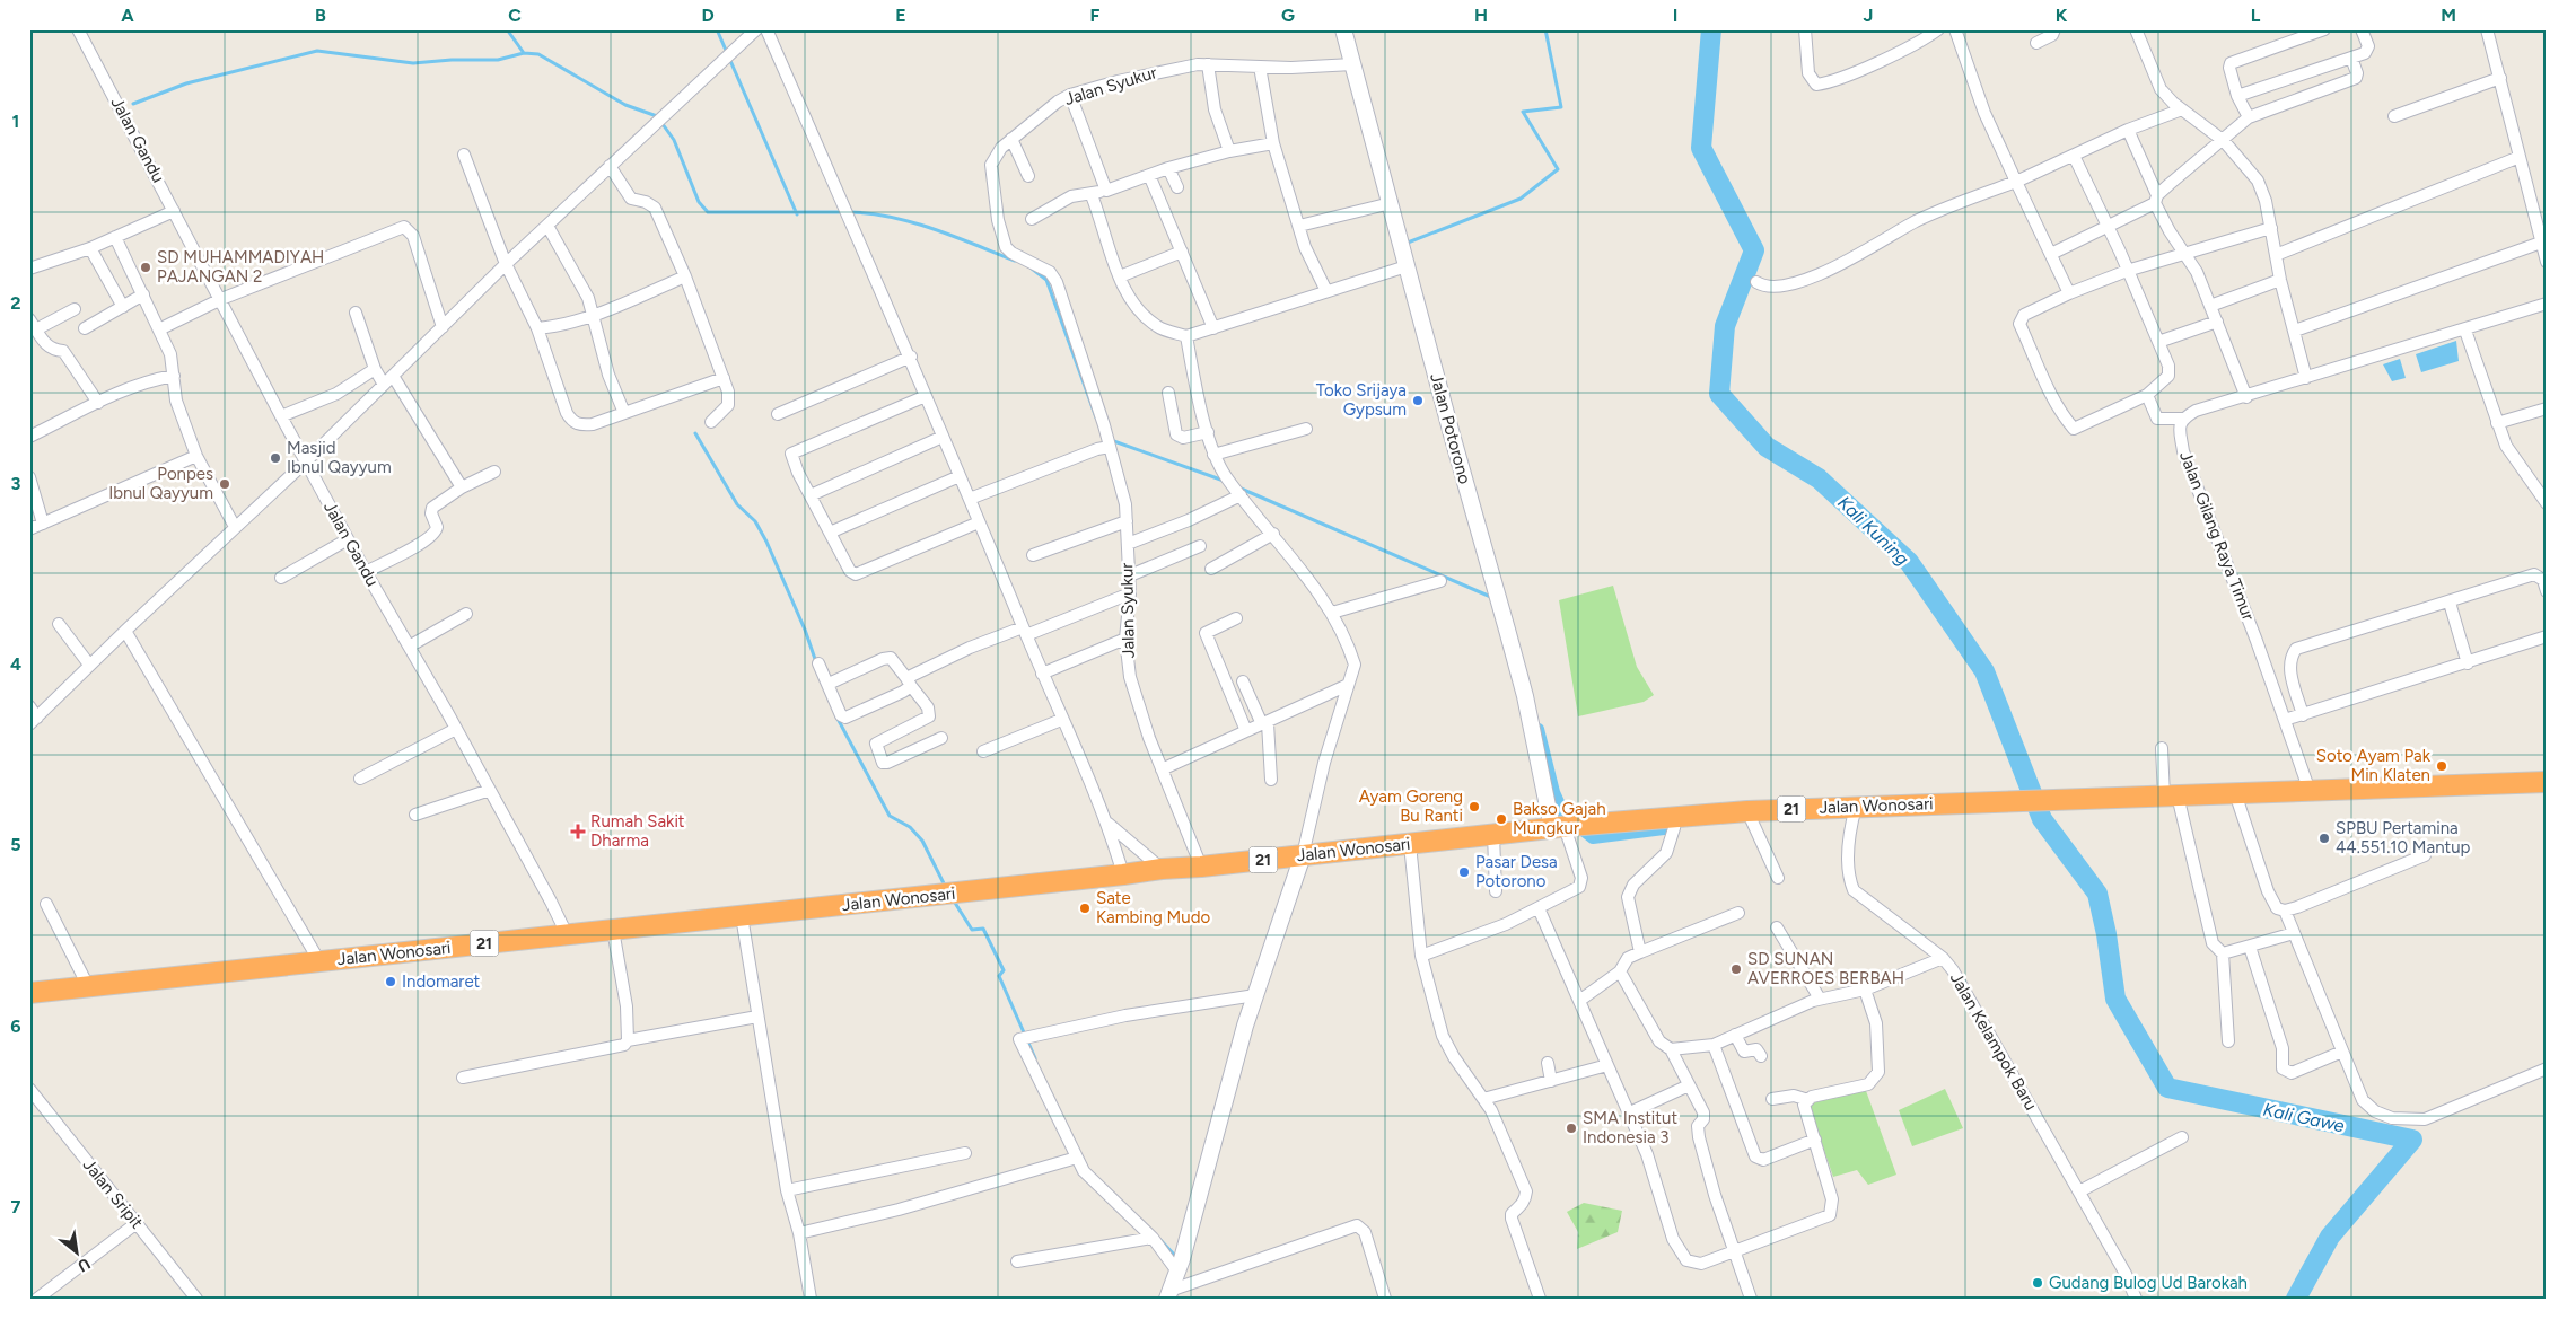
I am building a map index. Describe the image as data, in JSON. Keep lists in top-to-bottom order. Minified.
{"streets":{"highway":["Jalan Wonosari","21"],"street":["Jalan Syukur","Jalan Gandu","Jalan Potorono","Jalan Gilang Raya Timur","Jalan Kelampok Baru","Jalan Sripit"]},"crossings":[["Jalan Syukur","Jalan Potorono"],["Jalan Syukur","Jalan Wonosari"],["Jalan Gandu","Jalan Wonosari"],["Jalan Potorono","Jalan Wonosari"],["Jalan Gilang Raya Timur","Jalan Wonosari"],["Jalan Wonosari","Jalan Kelampok Baru"]],"water":["Kali Kuning","Kali Gawe"],"places":{"other":["SD MUHAMMADIYAH PAJANGAN 2","Toko Srijaya Gypsum","Masjid Ibnul Qayyum","Ponpes Ibnul Qayyum","Soto Ayam Pak Min Klaten","Ayam Goreng Bu Ranti","Bakso Gajah Mungkur","SPBU Pertamina 44.551.10 Mantup","Pasar Desa Potorono","Sate Kambing Mudo","SD SUNAN AVERROES BERBAH","Indomaret","SMA Institut Indonesia 3","Gudang Bulog Ud Barokah"],"health":["Rumah Sakit Dharma"]},"north":"bottom right","grid":{"columns":["A","B","C","D","E","F","G","H","I","J","K","L","M"],"rows":["1","2","3","4","5","6","7"]}}
